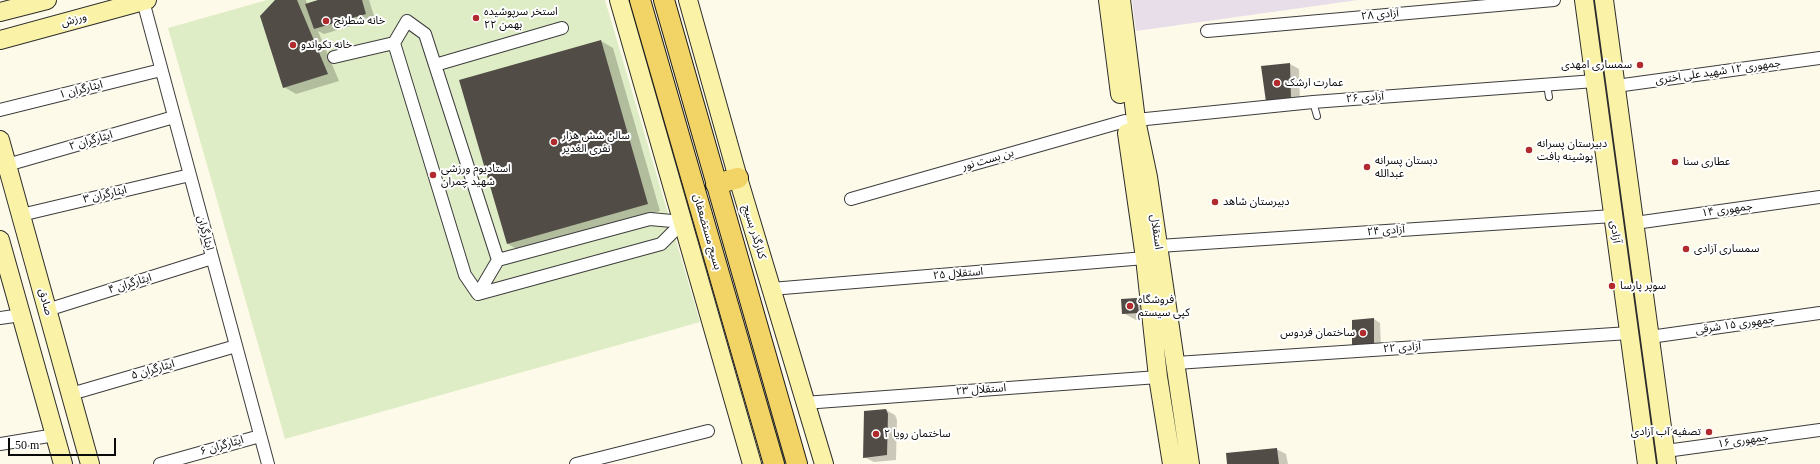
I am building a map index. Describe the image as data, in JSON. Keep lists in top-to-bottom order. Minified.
{"streets":{"main road":["بسیج مستضعفان"],"street":["آزادی ۲۸","ورزش","جمهوری ۱۲ شهید علی اختری","ایثارگران ۱","آزادی ۲۶","ایثارگران ۲","بن بست نور","ایثارگران ۳","جمهوری ۱۴","آزادی ۲۴","کنارگذر بسیج","استقلال","آزادی","ایثارگران","استقلال ۲۵","ایثارگران ۴","صادق","جمهوری ۱۵ شرقی","آزادی ۲۲","ایثارگران ۵","استقلال ۲۳","جمهوری ۱۶","ایثارگران ۶"]},"crossings":[["ورزش","ایثارگران"],["جمهوری ۱۲ شهید علی اختری","آزادی"],["ایثارگران ۱","ایثارگران"],["آزادی ۲۶","بن بست نور"],["آزادی ۲۶","استقلال"],["آزادی ۲۶","آزادی"],["ایثارگران ۲","ایثارگران"],["ایثارگران ۲","صادق"],["بن بست نور","استقلال"],["ایثارگران ۳","ایثارگران"],["ایثارگران ۳","صادق"],["جمهوری ۱۴","آزادی"],["آزادی ۲۴","استقلال"],["آزادی ۲۴","آزادی"],["کنارگذر بسیج","استقلال ۲۵"],["کنارگذر بسیج","استقلال ۲۳"],["استقلال","استقلال ۲۵"],["استقلال","آزادی ۲۲"],["استقلال","استقلال ۲۳"],["آزادی","جمهوری ۱۵ شرقی"],["آزادی","آزادی ۲۲"],["آزادی","جمهوری ۱۶"],["ایثارگران","ایثارگران ۴"],["ایثارگران","ایثارگران ۵"],["ایثارگران","ایثارگران ۶"],["ایثارگران ۴","صادق"],["صادق","ایثارگران ۵"]],"places":["استخر سرپوشیده ۲۲ بهمن","خانه شطرنج","خانه تکواندو","سمساری امهدی","عمارت ارشک","سالن شش هزار نفری الغدیر","دبیرستان پسرانه پوشینه بافت","عطاری سنا","دبستان پسرانه عبدالله","استادیوم ورزشی شهید چمران","دبیرستان شاهد","سمساری آزادی","سوپر پارسا","فروشگاه کپی سیستم","ساختمان فردوس","تصفیه آب آزادی","ساختمان رویا ۲"],"scale_bar":"50 m"}
